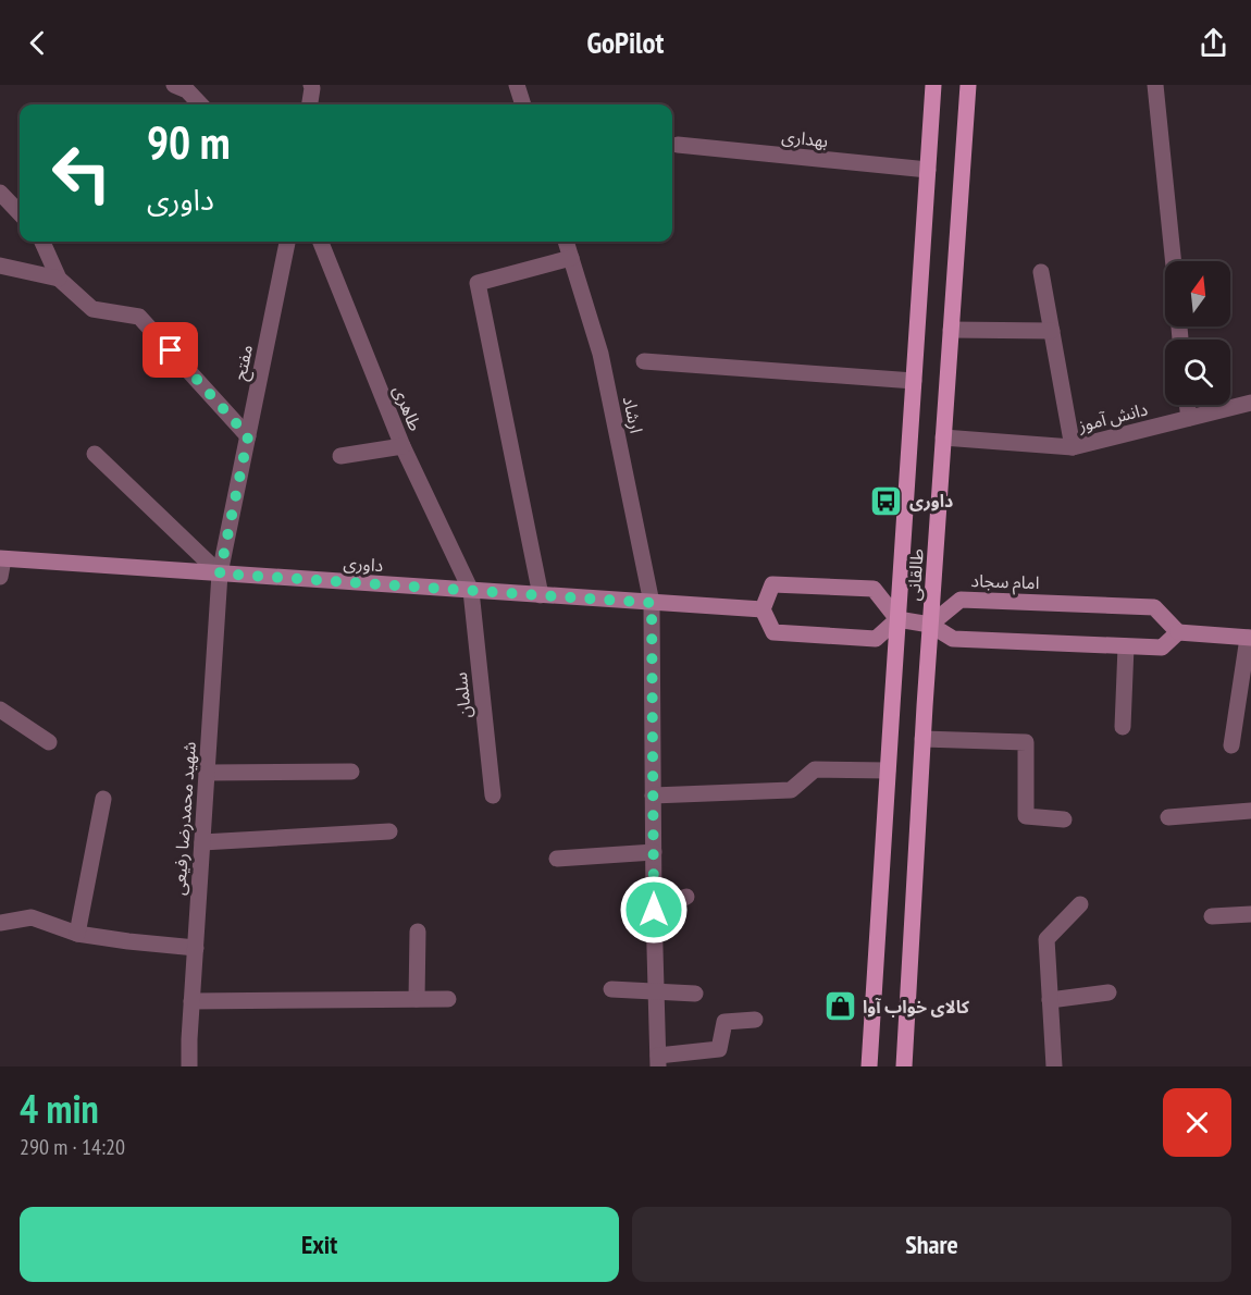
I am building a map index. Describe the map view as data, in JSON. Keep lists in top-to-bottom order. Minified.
{"streets":{"main road":["طالقانی"],"street":["بهداری","مفتح","طاهری","ارشاد","دانش آموز","داوری","امام سجاد","سلمان","شهید محمدرضا رفیعی"]},"crossings":[["بهداری","طالقانی"],["مفتح","داوری"],["مفتح","شهید محمدرضا رفیعی"],["طاهری","داوری"],["طاهری","سلمان"],["ارشاد","داوری"],["دانش آموز","طالقانی"],["داوری","سلمان"],["داوری","شهید محمدرضا رفیعی"],["طالقانی","امام سجاد"]],"places":{"bus stop":["داوری"],"shop":["کالای خواب آوا"]},"north":"top","page":{"header":"GoPilot","turn":["90 m","داوری"],"heading":["4 min","290 m · 14:20"],"buttons":["Exit","Share"]}}
